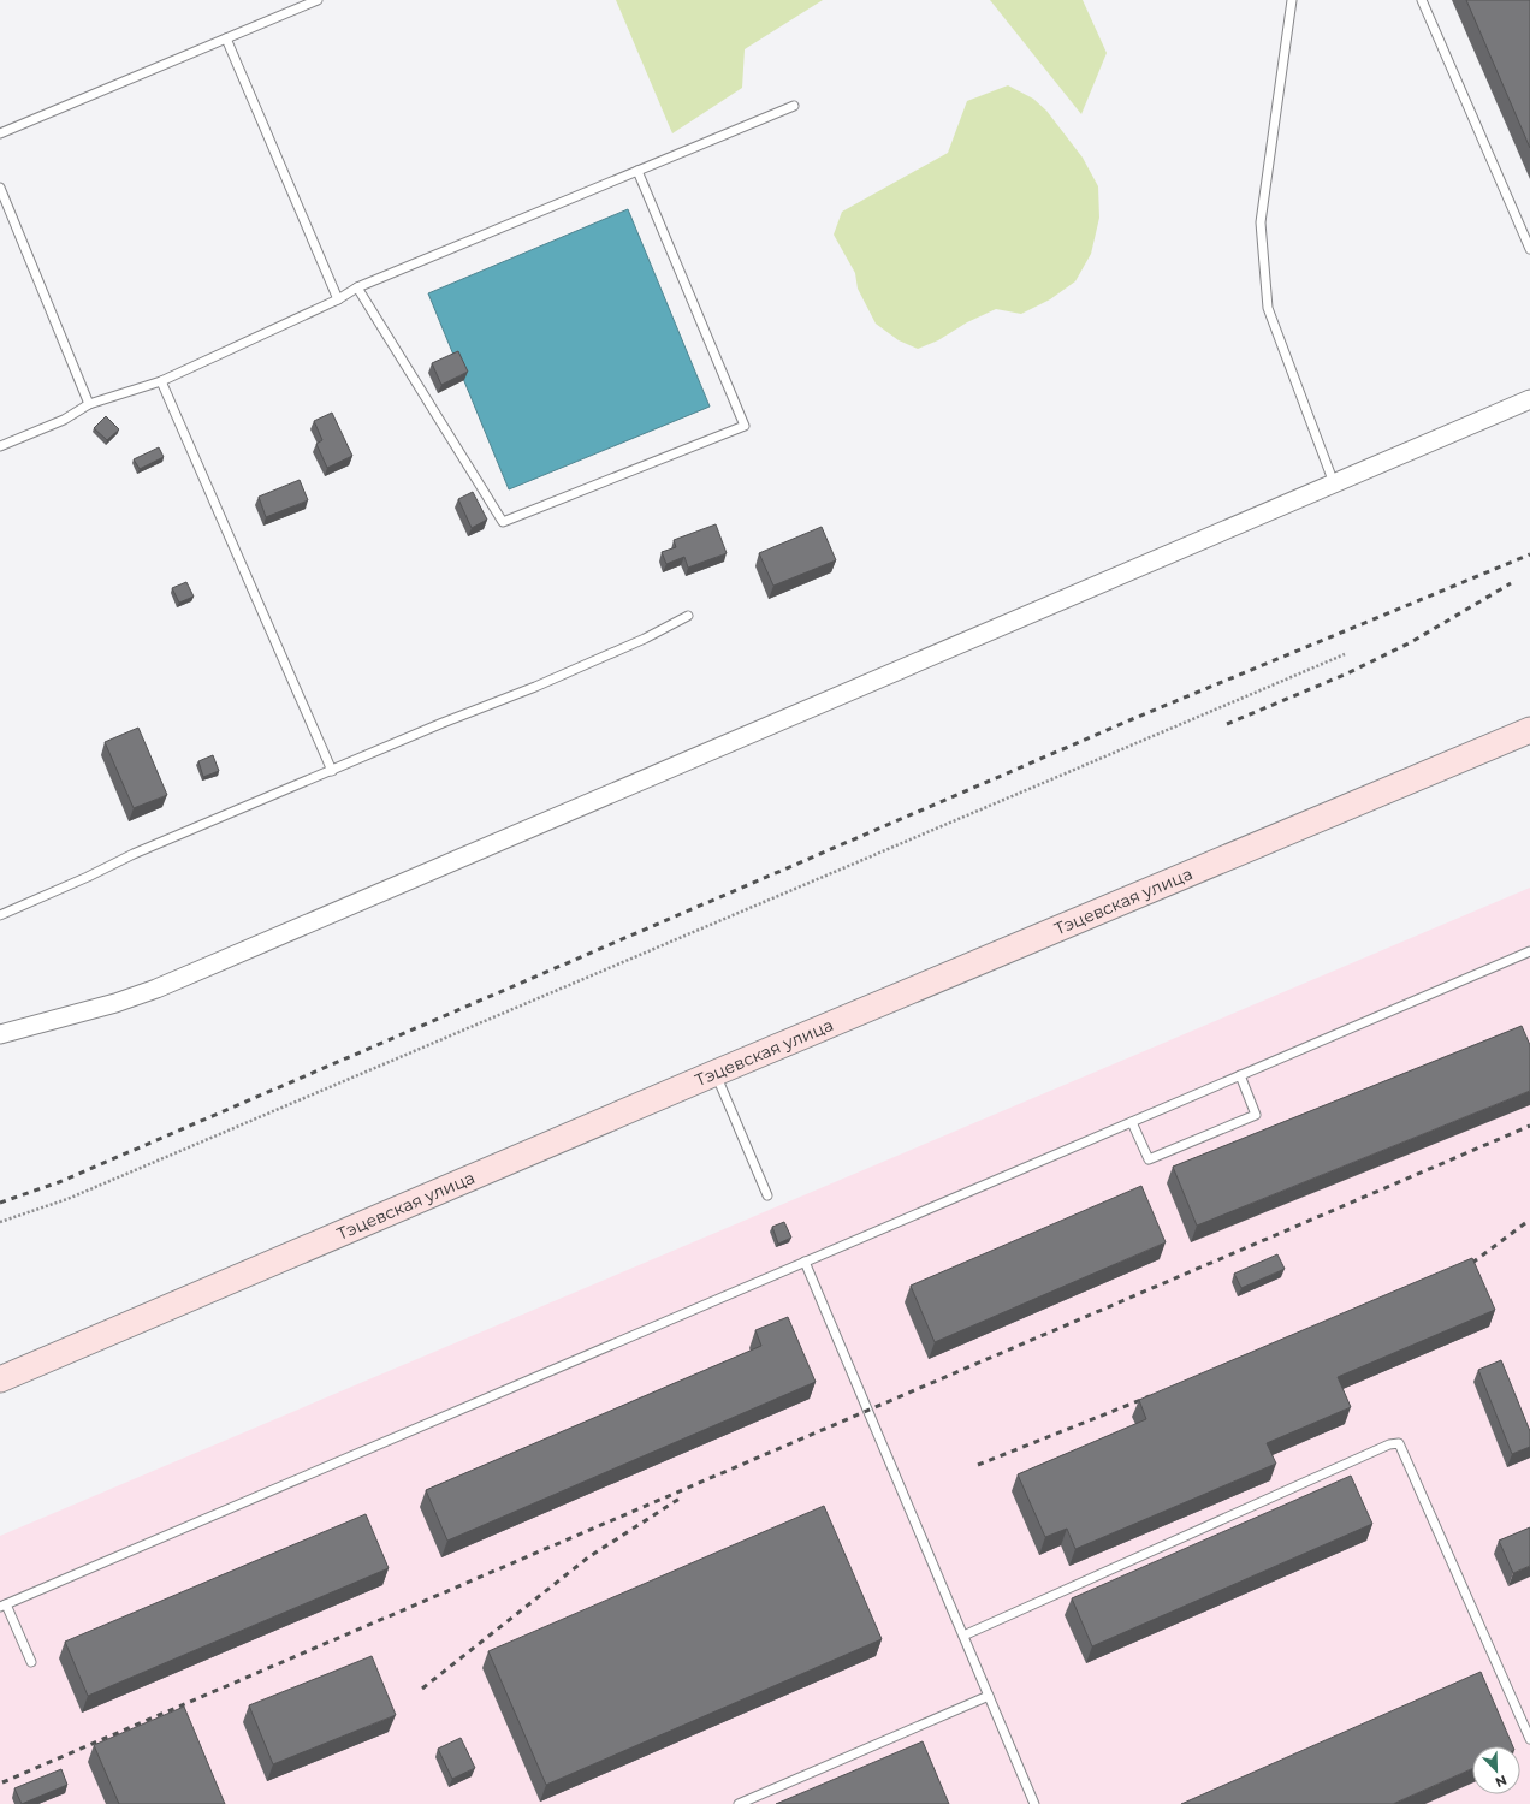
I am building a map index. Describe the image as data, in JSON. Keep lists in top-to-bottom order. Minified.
{"streets":{"street":["Тэцевская улица"]},"north":"bottom right"}
